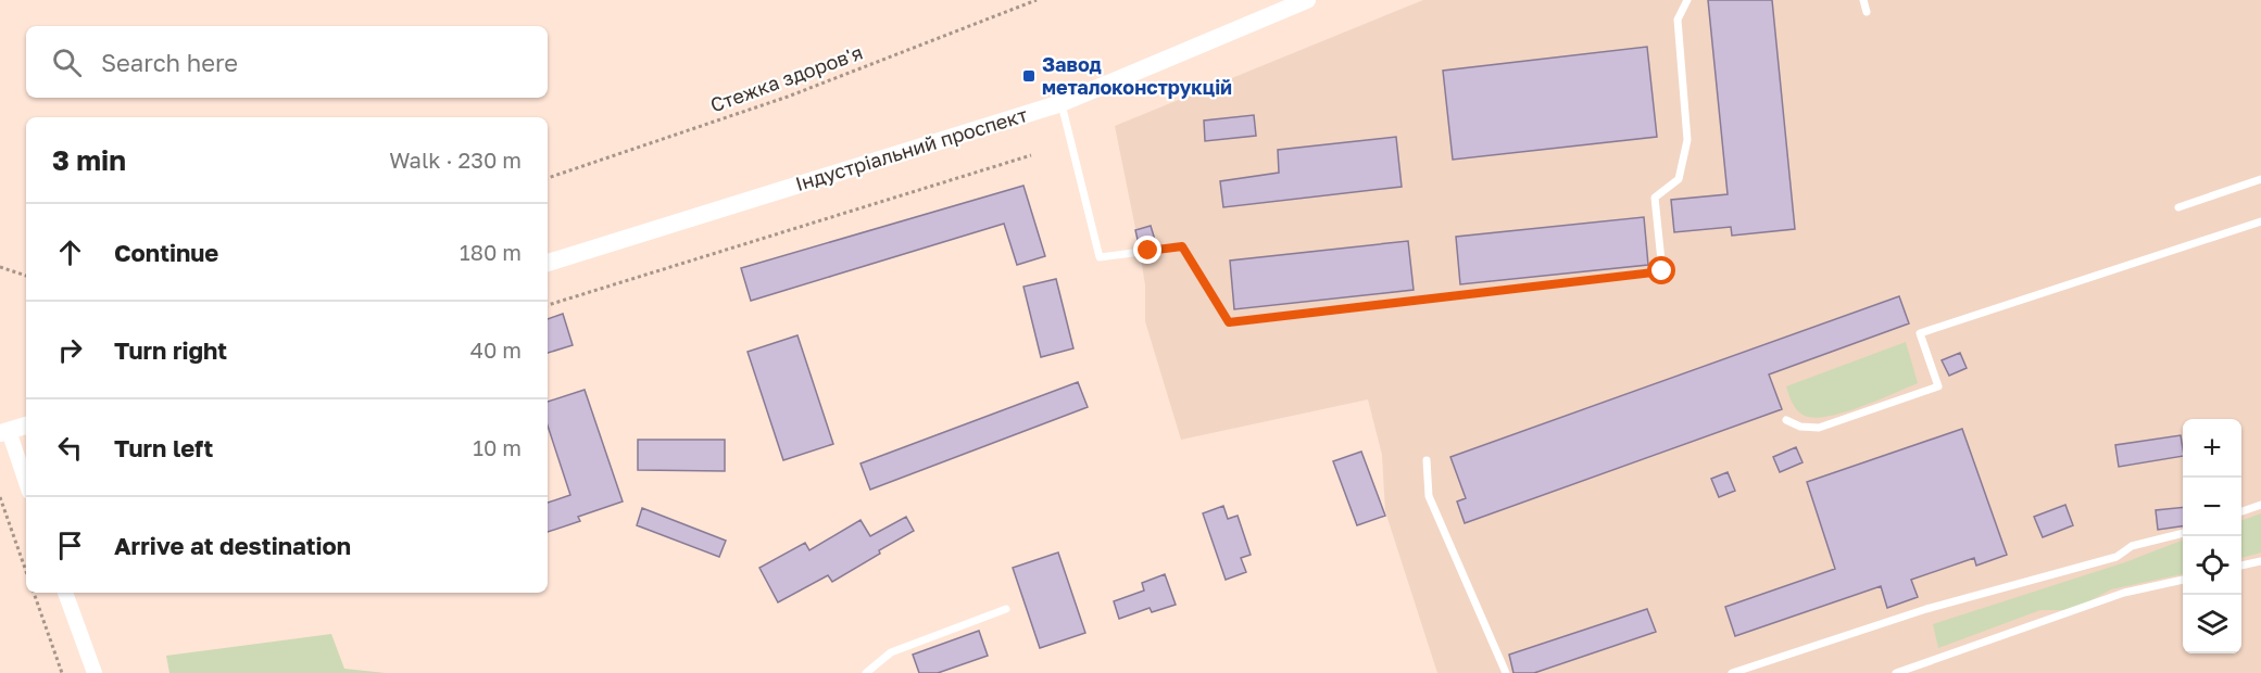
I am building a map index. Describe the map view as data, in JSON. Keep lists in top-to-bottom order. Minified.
{"streets":{"street":["Індустріальний проспект"],"path":["Стежка здоров'я"]},"places":{"transit":["Завод металоконструкцій"]},"page":{"search":"Search here","heading":["3 min","Walk · 230 m"],"list":[["Continue","180 m"],["Turn right","40 m"],["Turn left","10 m"],"Arrive at destination"],"map_buttons":["+","−"]}}
